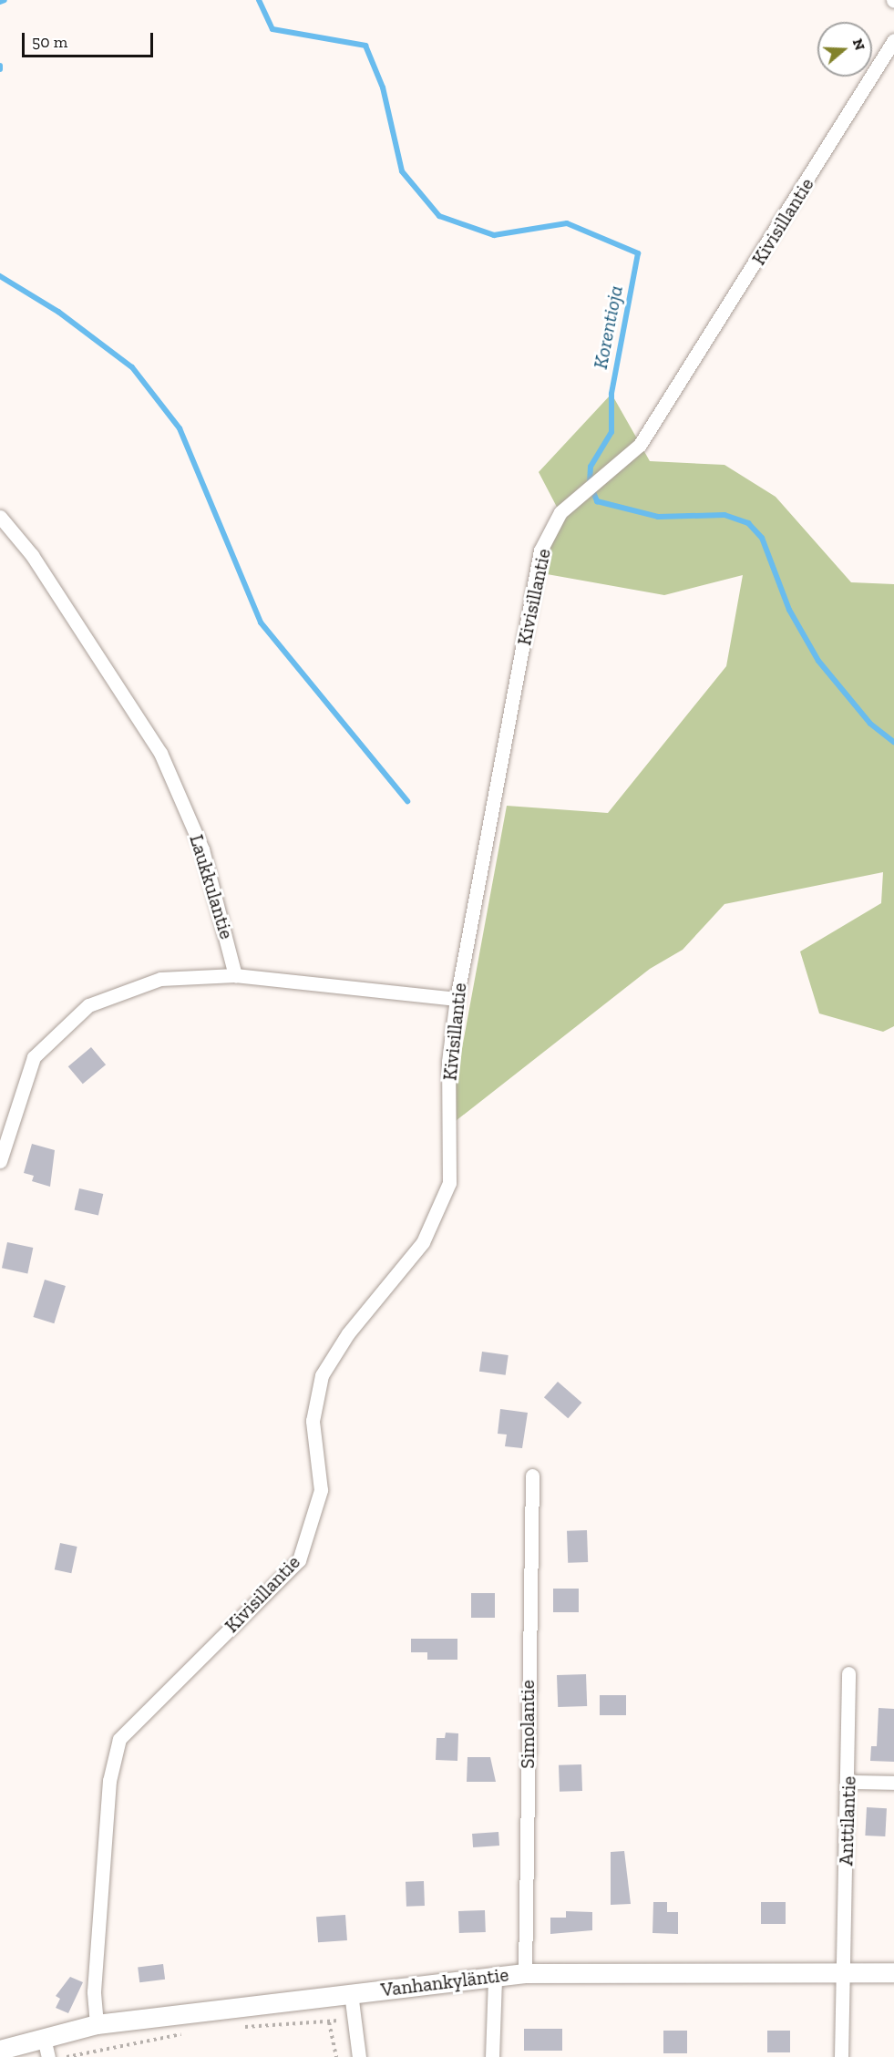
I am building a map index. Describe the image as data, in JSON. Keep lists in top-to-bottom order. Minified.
{"streets":{"street":["Kivisillantie","Laukkulantie","Simolantie","Anttilantie","Vanhankyläntie"]},"crossings":[["Kivisillantie","Vanhankyläntie"],["Simolantie","Vanhankyläntie"],["Anttilantie","Vanhankyläntie"]],"water":["Korentioja"],"scale_bar":"50 m","north":"right"}
